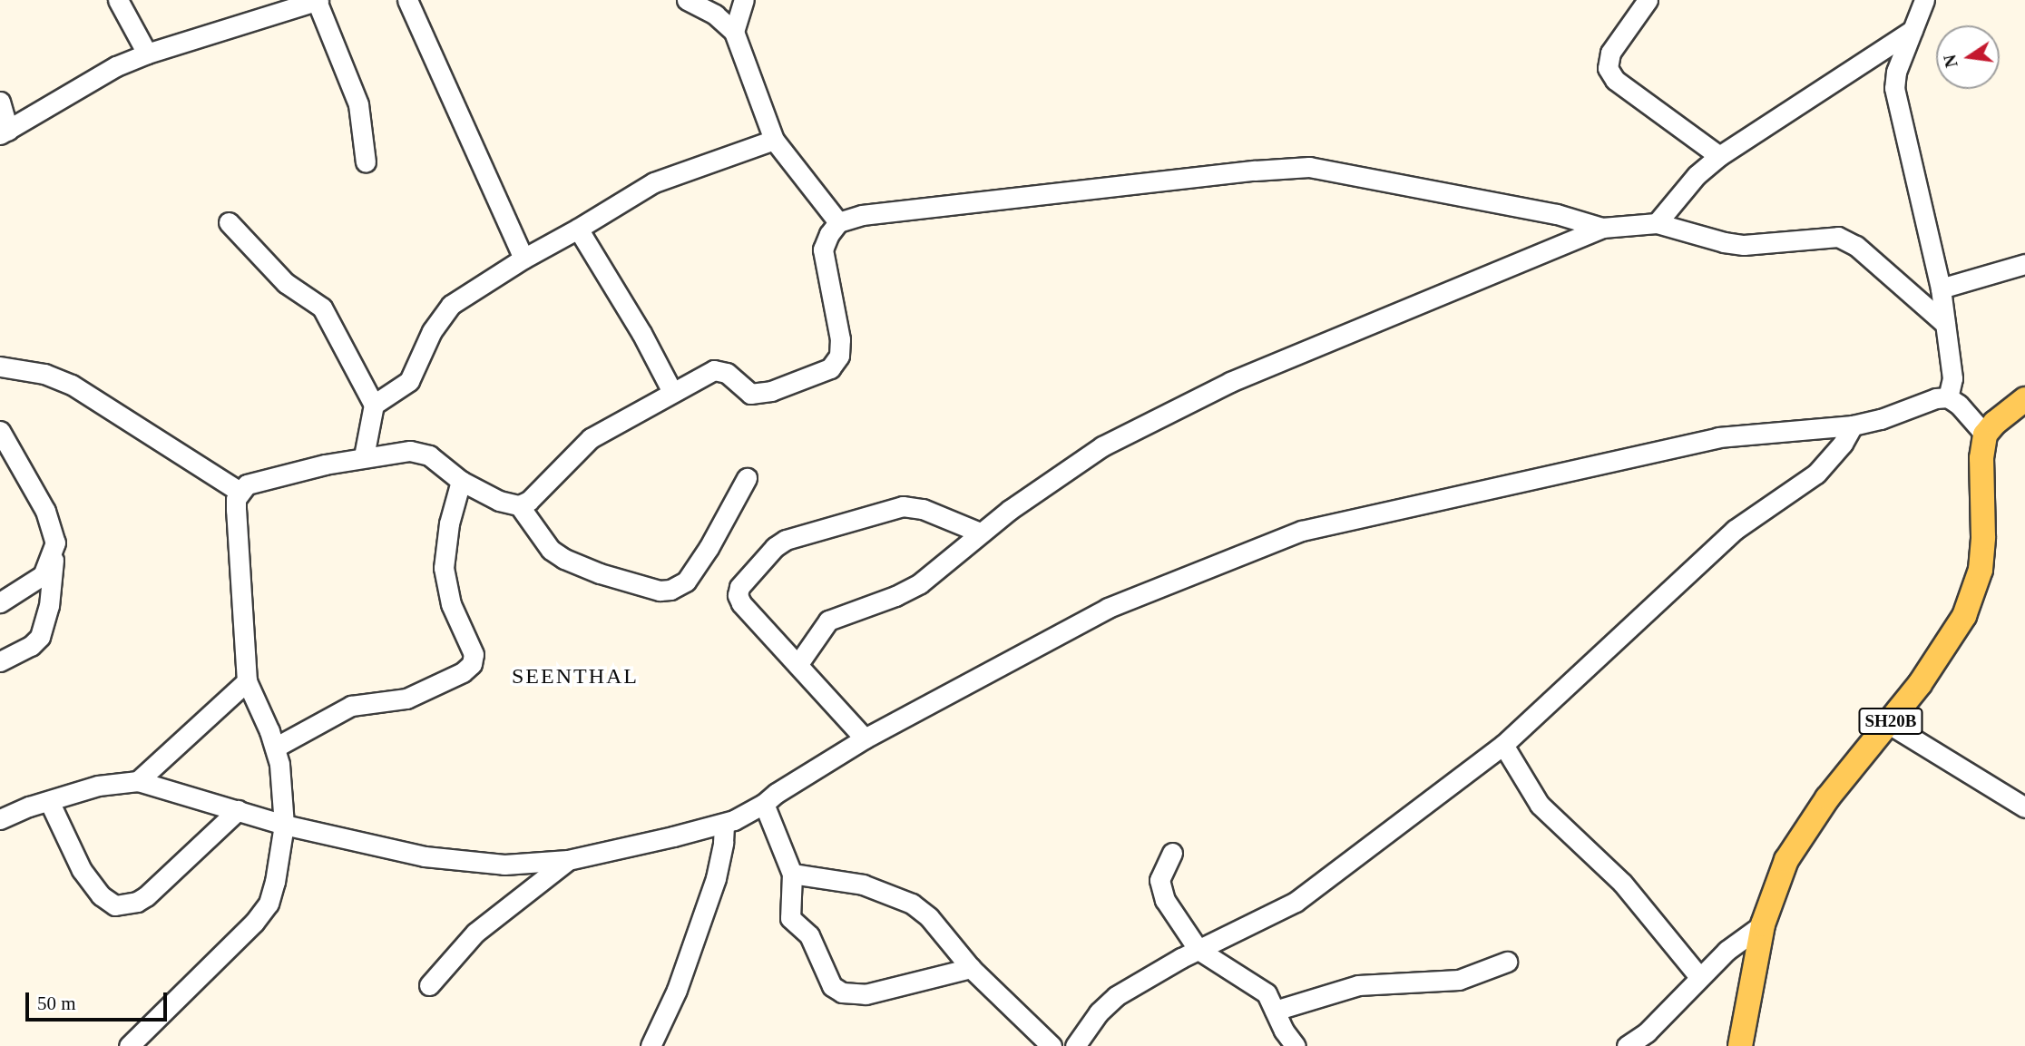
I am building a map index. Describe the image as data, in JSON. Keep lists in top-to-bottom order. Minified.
{"streets":{"main road":["SH20B"]},"districts":["SEENTHAL"],"scale_bar":"50 m","north":"left"}
